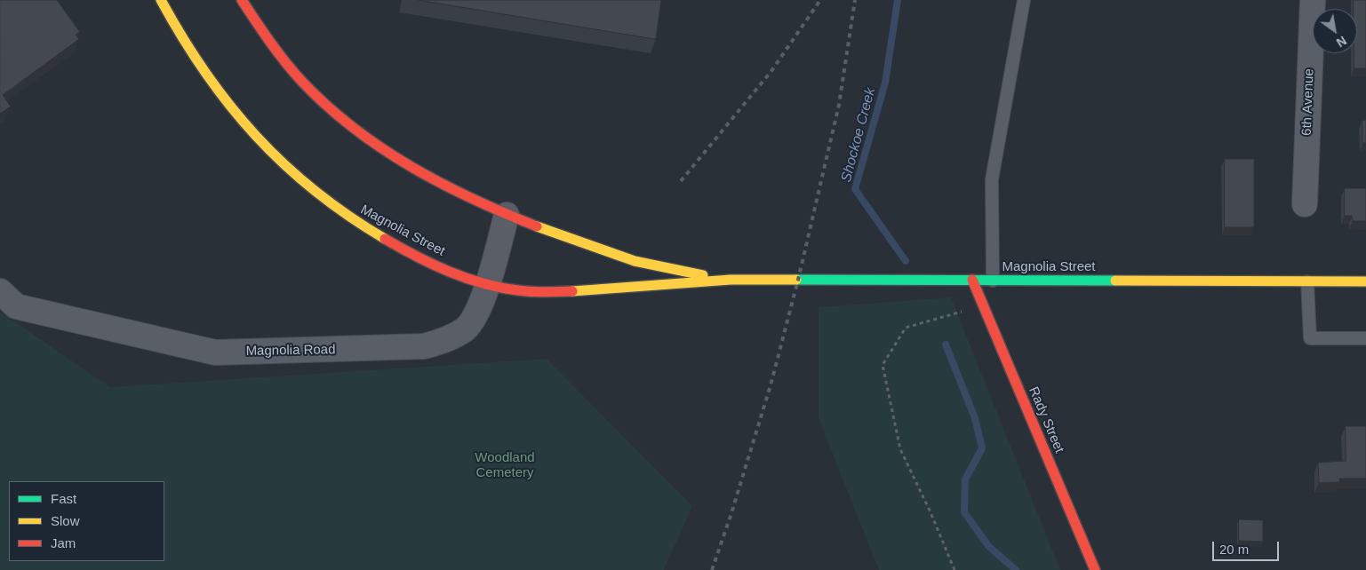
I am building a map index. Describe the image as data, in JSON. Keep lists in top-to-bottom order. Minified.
{"streets":{"main road":["Magnolia Street","Rady Street"],"street":["6th Avenue","Magnolia Road"]},"crossings":[["Magnolia Street","Magnolia Road"],["Magnolia Street","Rady Street"]],"water":["Shockoe Creek"],"parks":["Woodland Cemetery"],"legend":["Fast","Slow","Jam"],"scale_bar":"20 m","north":"bottom right"}
